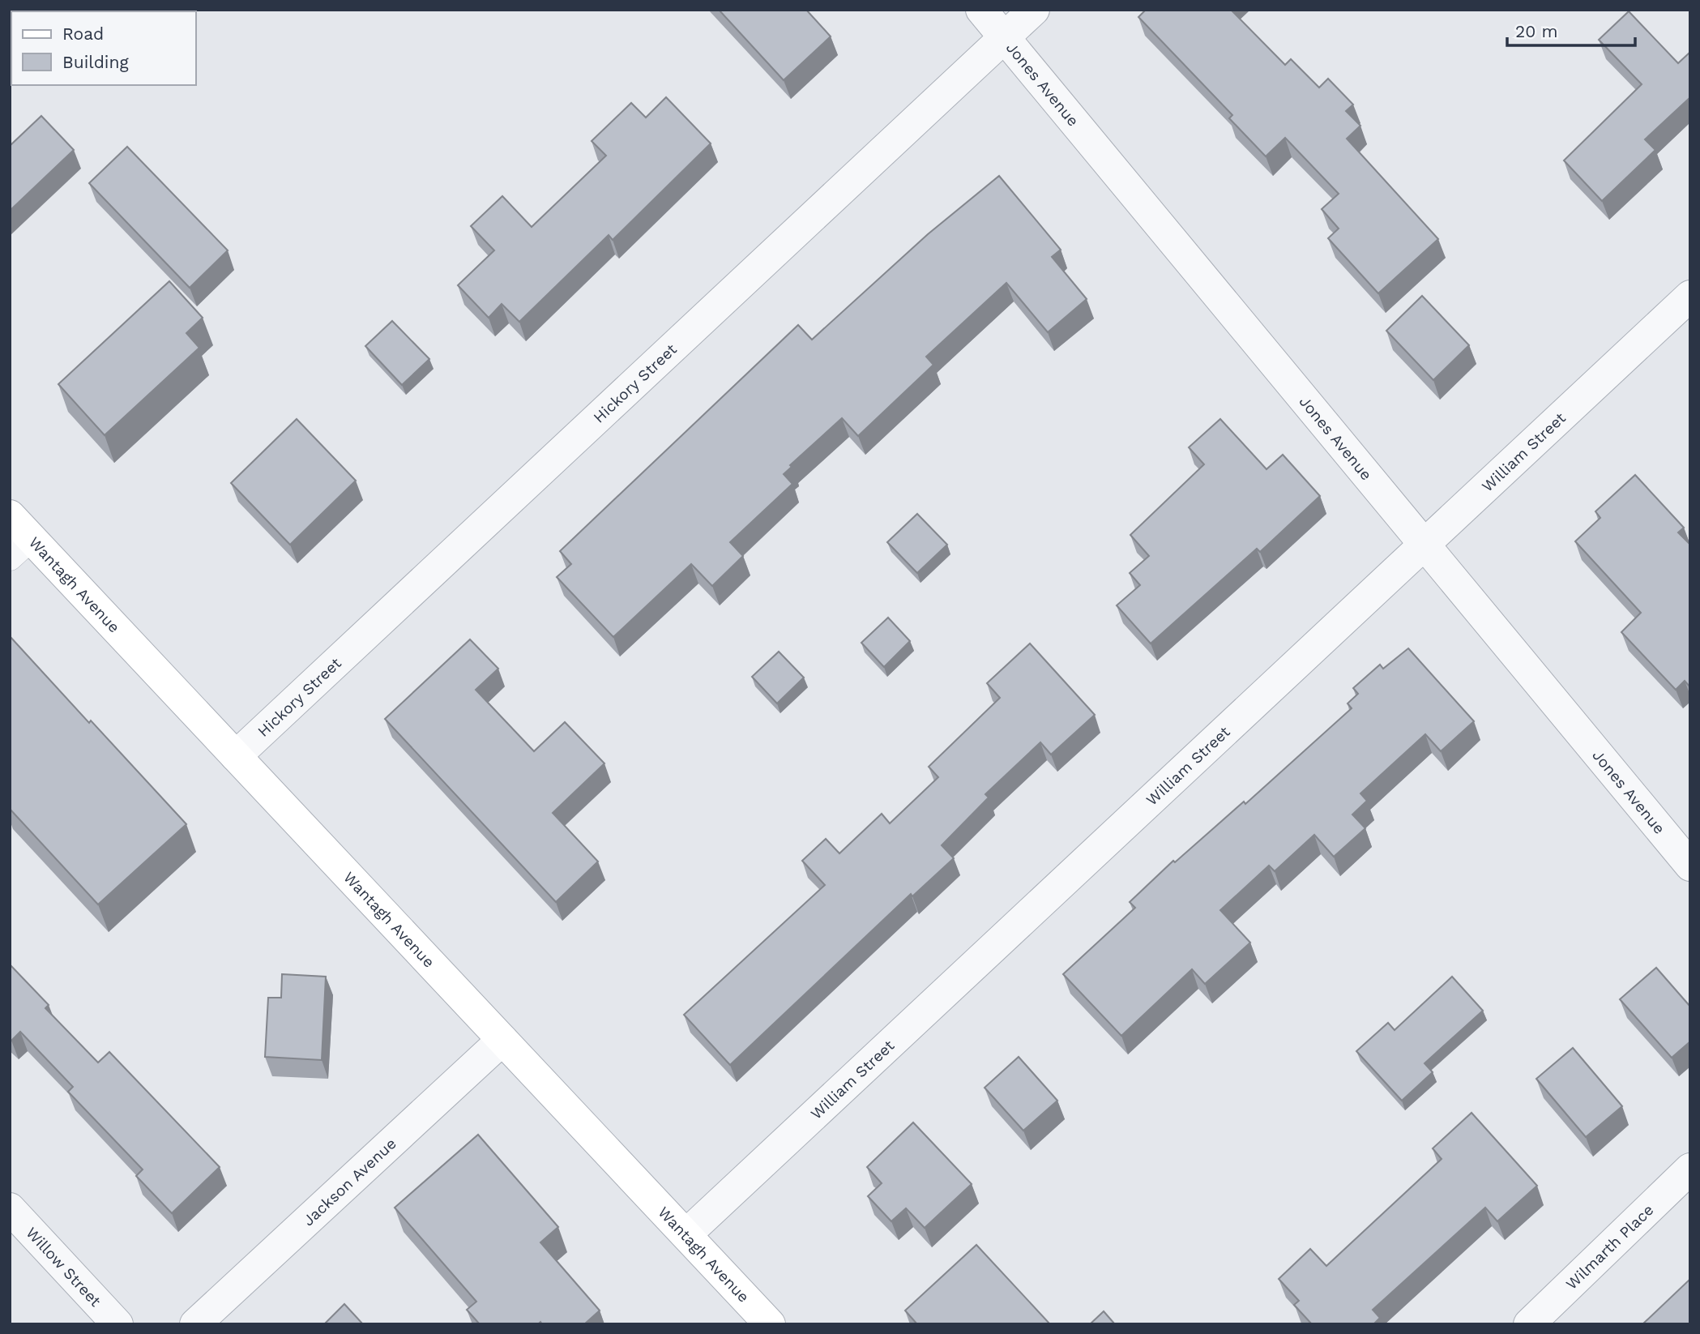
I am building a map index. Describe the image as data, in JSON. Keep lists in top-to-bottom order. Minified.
{"streets":{"main road":["Wantagh Avenue"],"street":["Jones Avenue","Hickory Street","William Street","Jackson Avenue","Wilmarth Place","Willow Street"]},"crossings":[["Jones Avenue","Hickory Street"],["Jones Avenue","William Street"],["Hickory Street","Wantagh Avenue"],["William Street","Wantagh Avenue"],["Wantagh Avenue","Jackson Avenue"]],"legend":["Road","Building"],"scale_bar":"20 m"}
